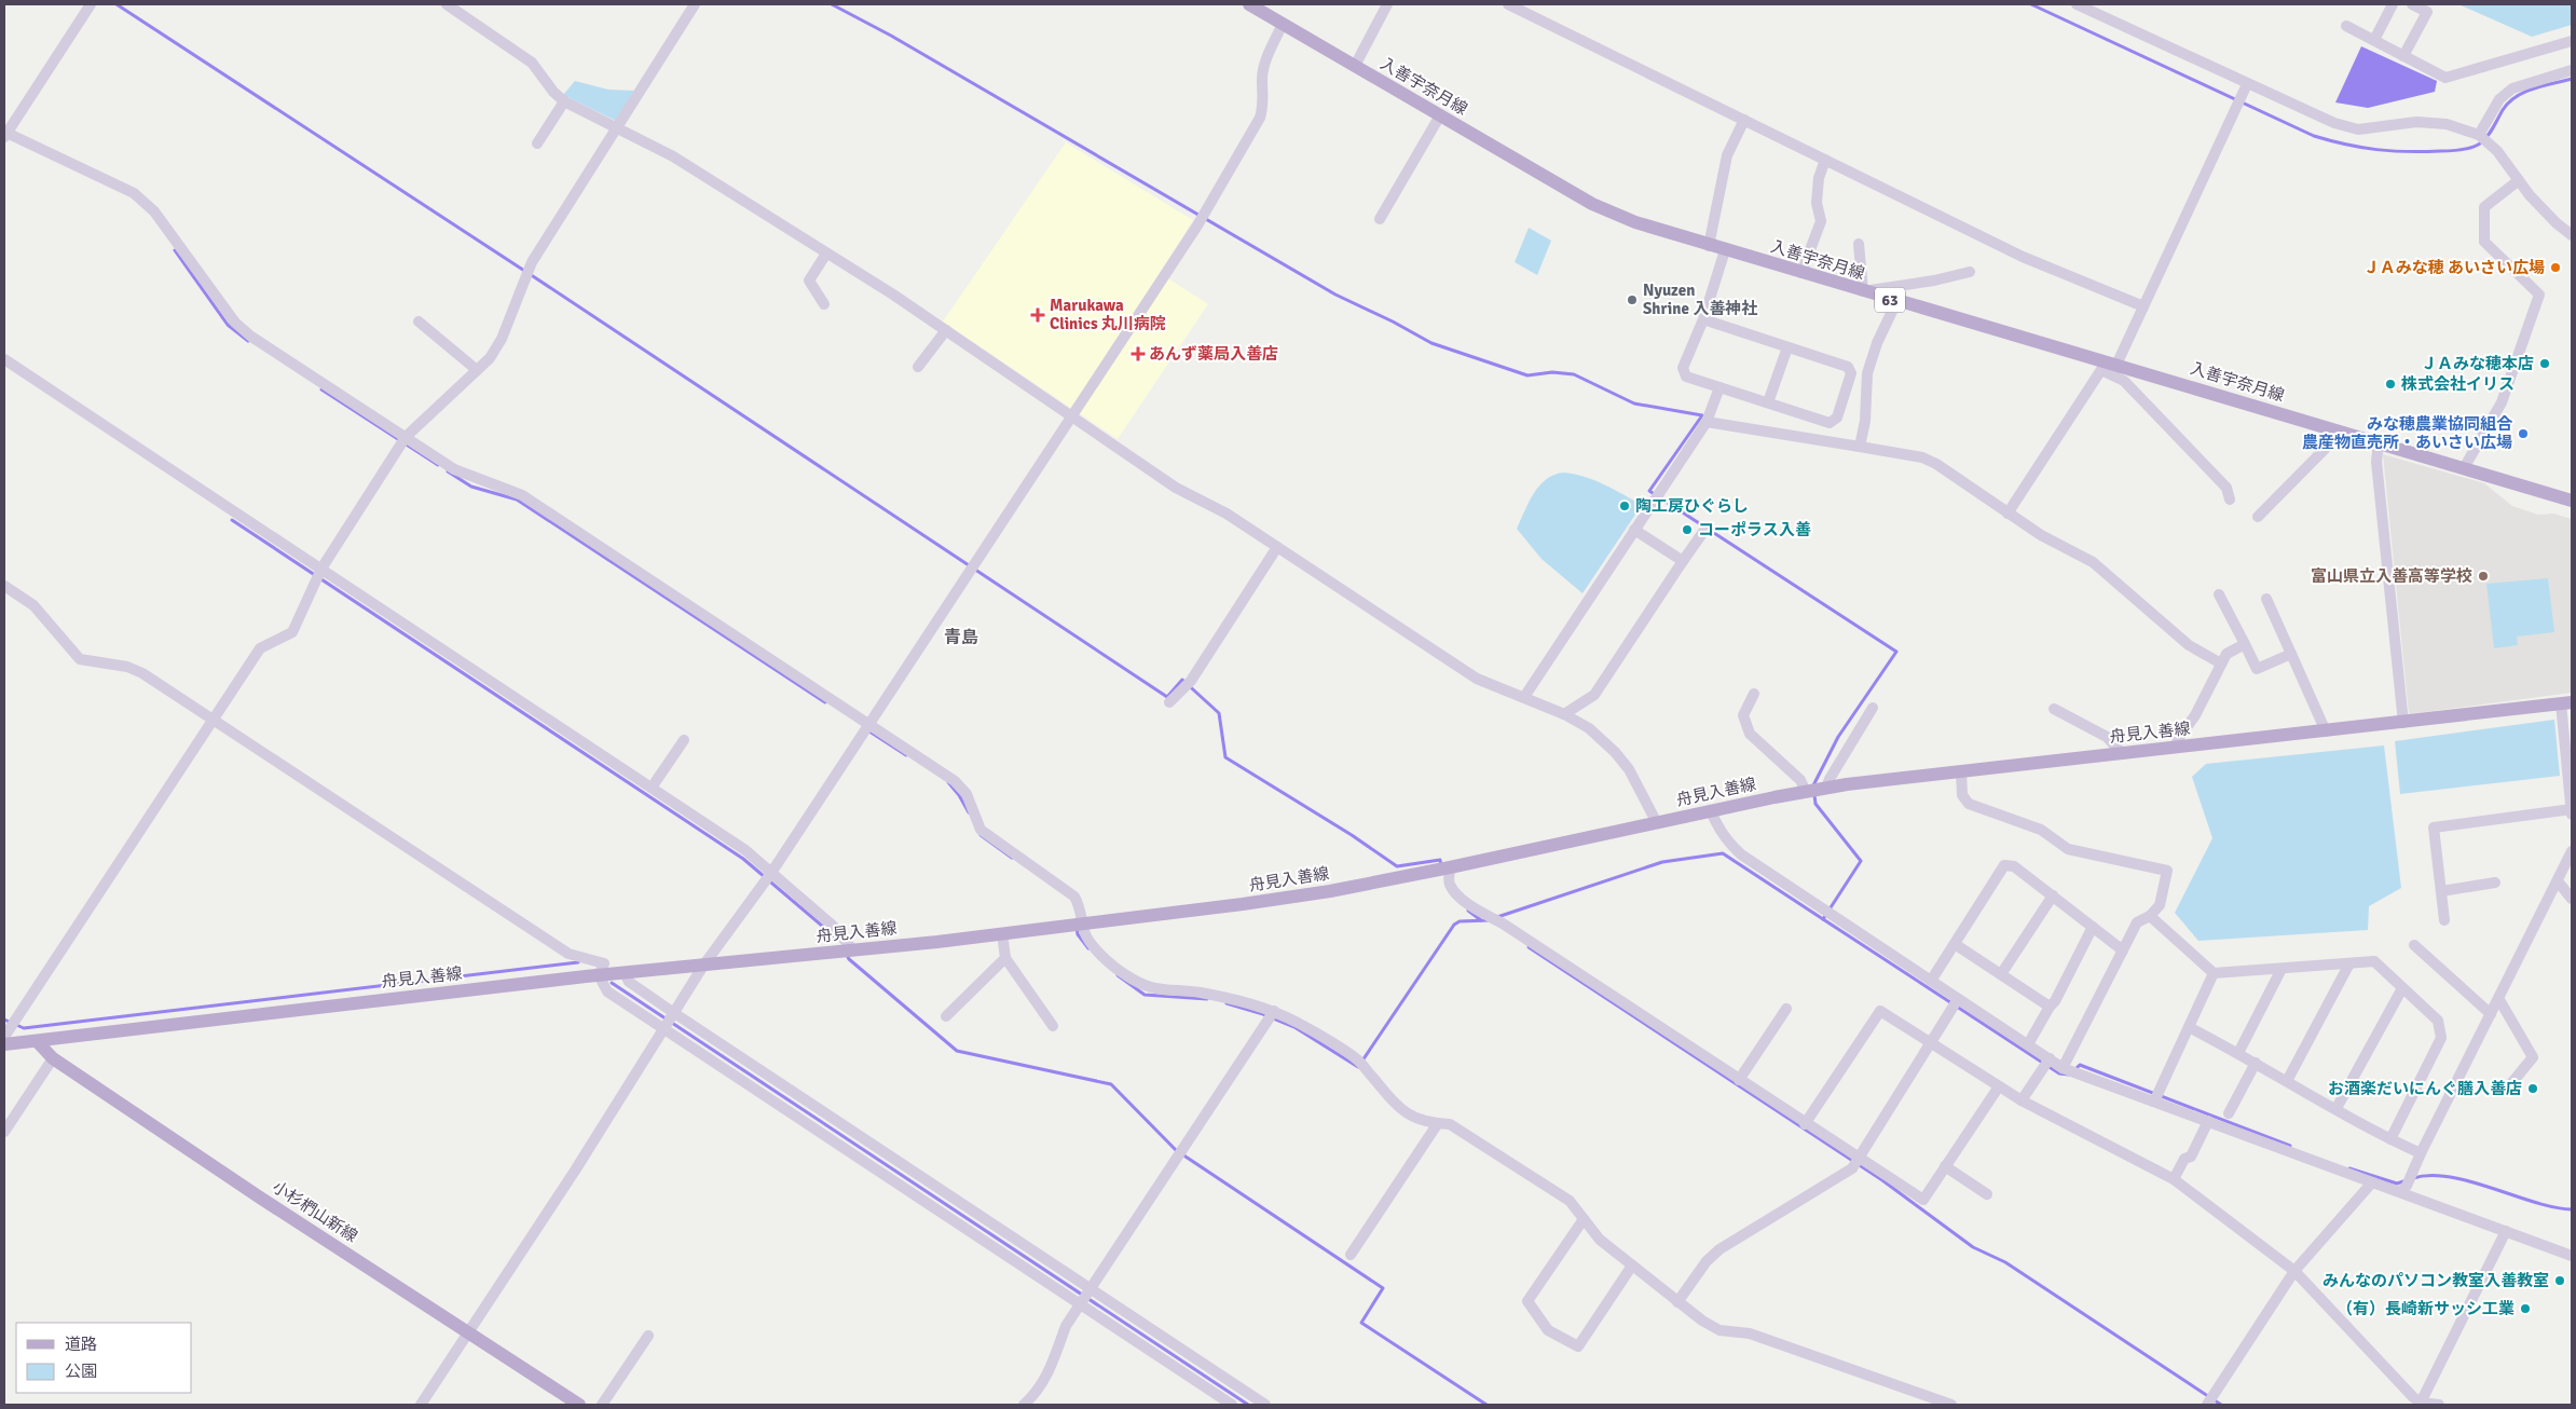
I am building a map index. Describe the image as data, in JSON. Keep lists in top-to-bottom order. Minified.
{"streets":{"main road":["入善宇奈月線","63","舟見入善線","小杉椚山新線"]},"crossings":[["舟見入善線","小杉椚山新線"]],"districts":["青島"],"places":{"other":["ＪＡみな穂 あいさい広場","Nyuzen Shrine 入善神社","ＪＡみな穂本店","株式会社イリス","みな穂農業協同組合 農産物直売所・あいさい広場","陶工房ひぐらし","コーポラス入善","富山県立入善高等学校","お酒楽だいにんぐ膳入善店","みんなのパソコン教室入善教室","（有）長崎新サッシ工業"],"health":["Marukawa Clinics 丸川病院","あんず薬局入善店"]},"legend":["道路","公園"]}
